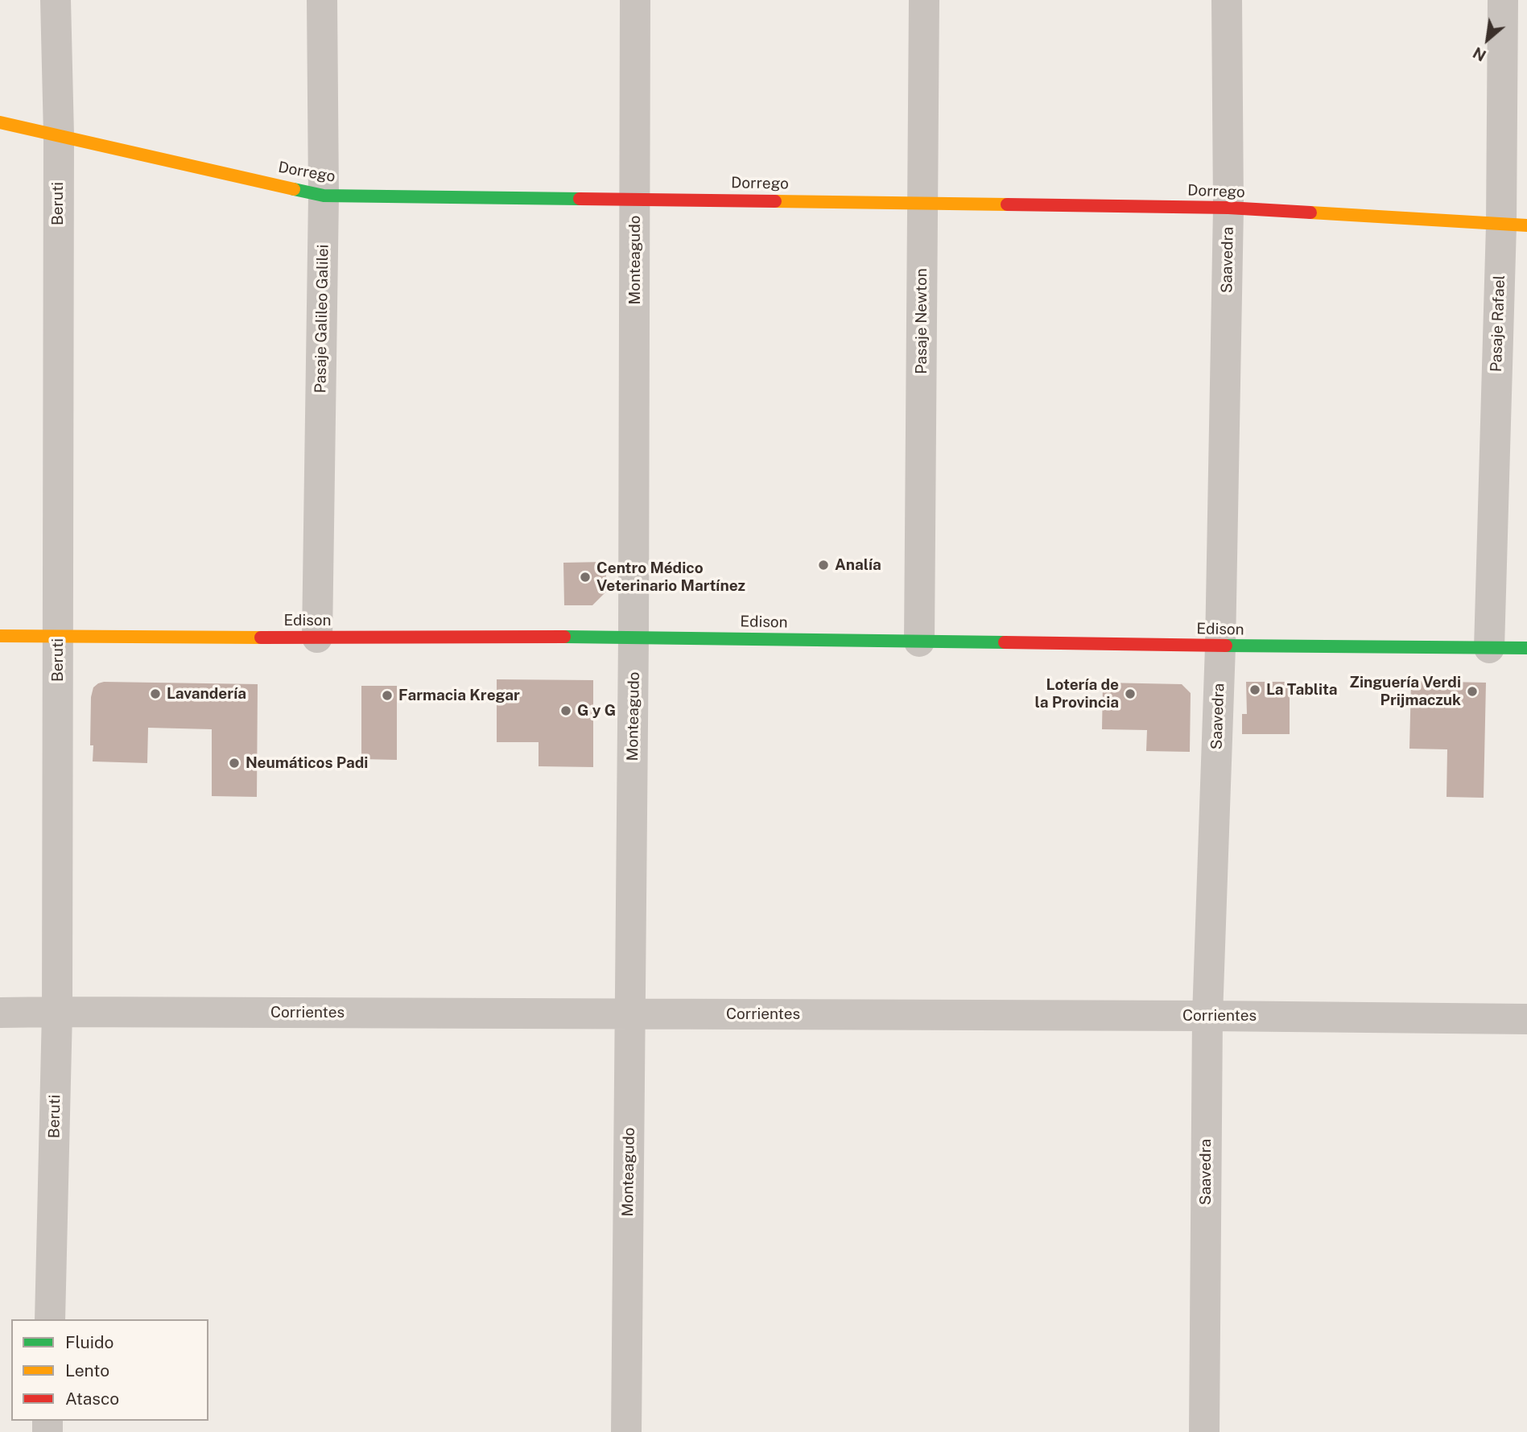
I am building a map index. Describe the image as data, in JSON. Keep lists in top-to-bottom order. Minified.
{"streets":{"street":["Dorrego","Beruti","Monteagudo","Saavedra","Pasaje Galileo Galilei","Pasaje Newton","Pasaje Rafael","Edison","Corrientes"]},"crossings":[["Dorrego","Beruti"],["Dorrego","Monteagudo"],["Dorrego","Saavedra"],["Dorrego","Pasaje Galileo Galilei"],["Dorrego","Pasaje Newton"],["Dorrego","Pasaje Rafael"],["Beruti","Edison"],["Beruti","Corrientes"],["Monteagudo","Edison"],["Monteagudo","Corrientes"],["Saavedra","Edison"],["Saavedra","Corrientes"],["Pasaje Galileo Galilei","Edison"],["Pasaje Newton","Edison"],["Pasaje Rafael","Edison"]],"places":["Analía","Centro Médico Veterinario Martínez","La Tablita","Zinguería Verdi Prijmaczuk","Lavandería","Lotería de la Provincia","Farmacia Kregar","G y G","Neumáticos Padi"],"legend":["Fluido","Lento","Atasco"],"north":"bottom left"}
